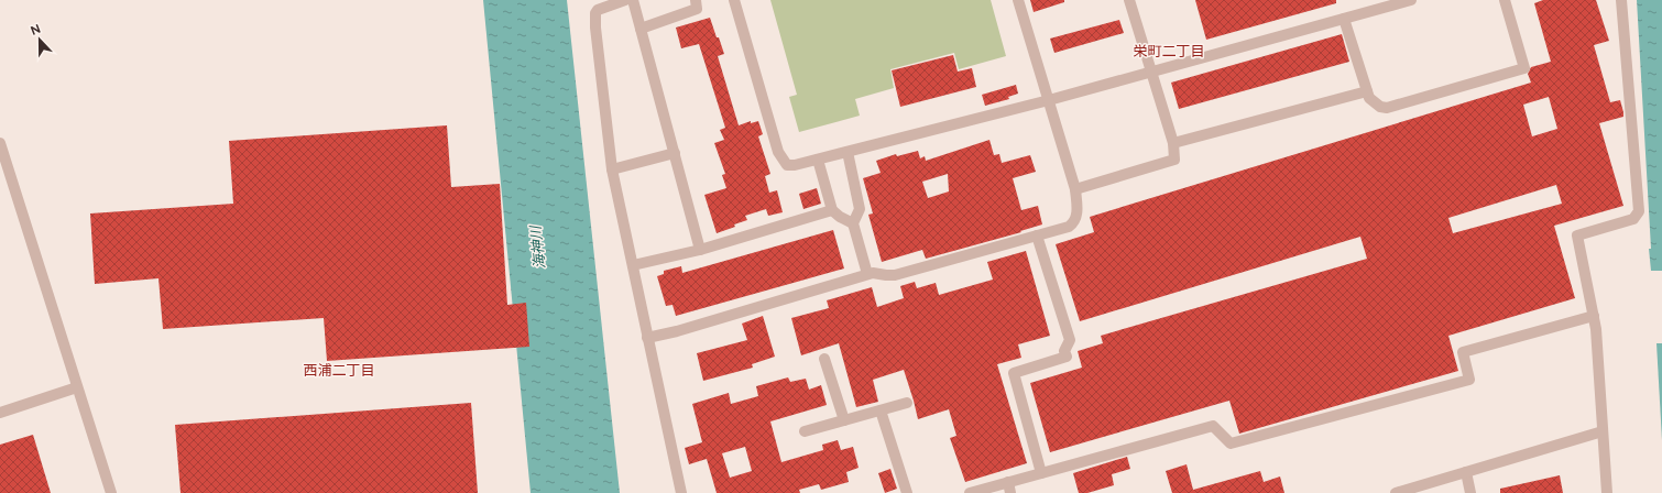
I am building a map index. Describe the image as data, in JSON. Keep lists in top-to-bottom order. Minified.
{"districts":["栄町二丁目","西浦二丁目"],"water":["海神川"],"north":"top"}
